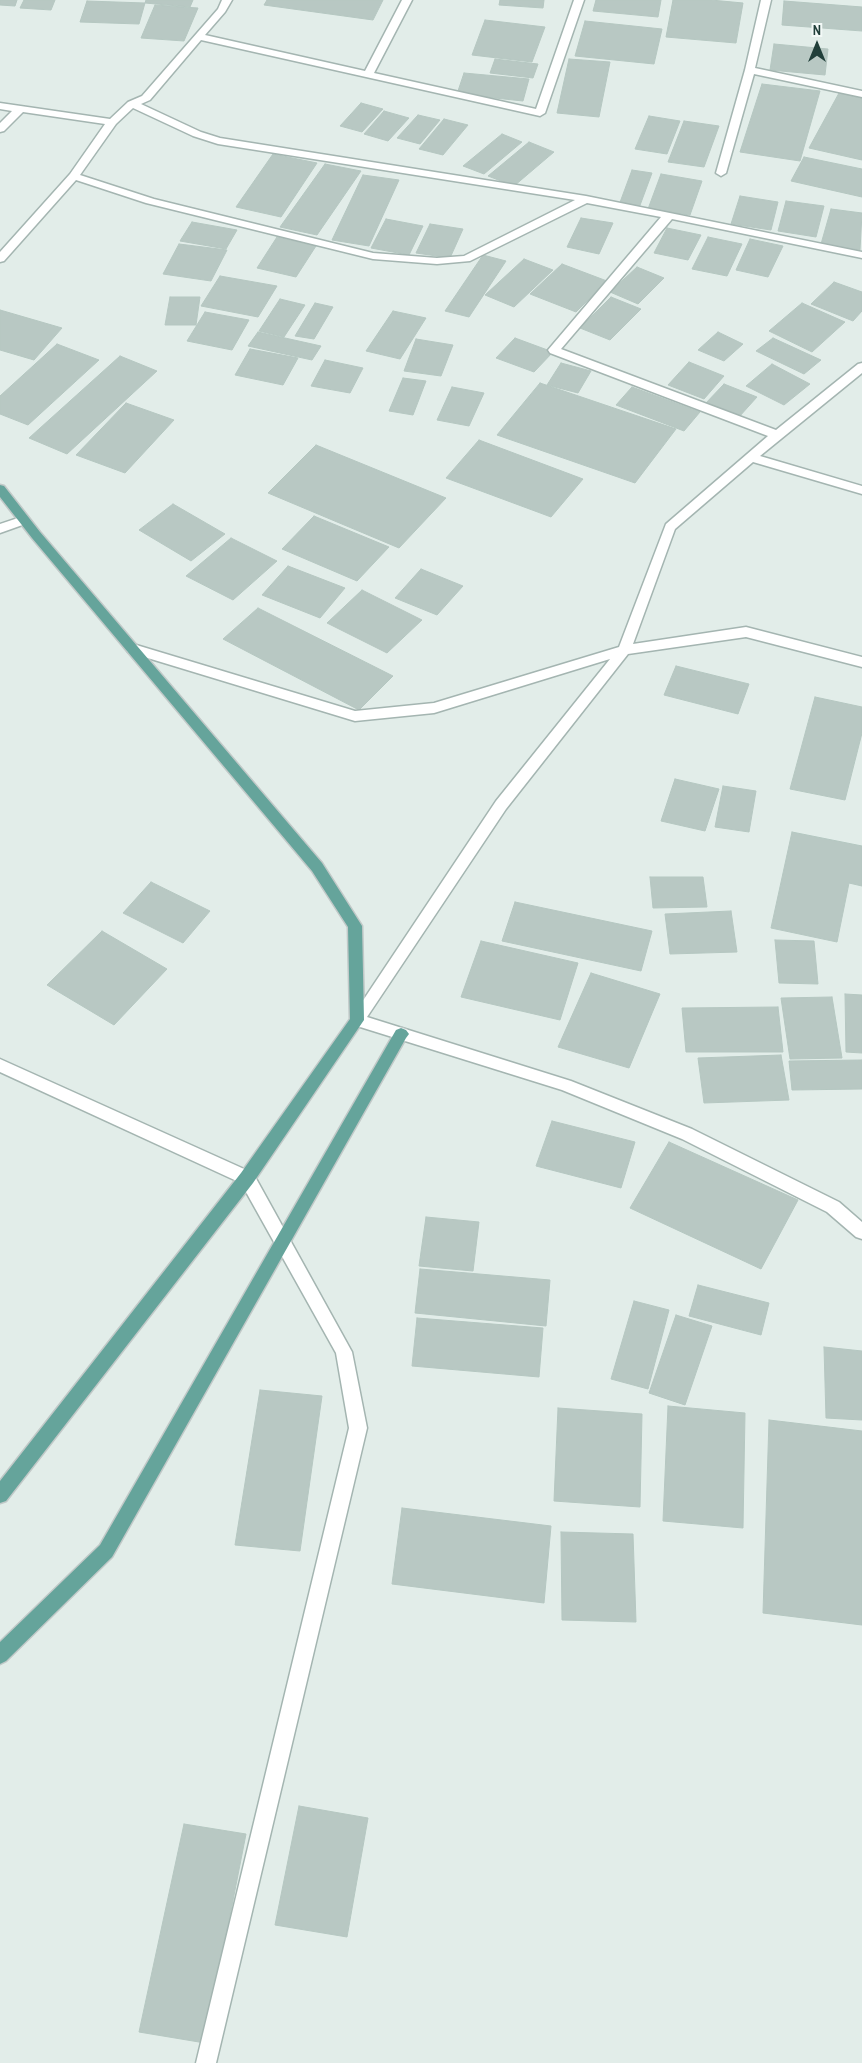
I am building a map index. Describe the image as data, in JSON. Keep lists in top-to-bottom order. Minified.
{"north":"top"}
